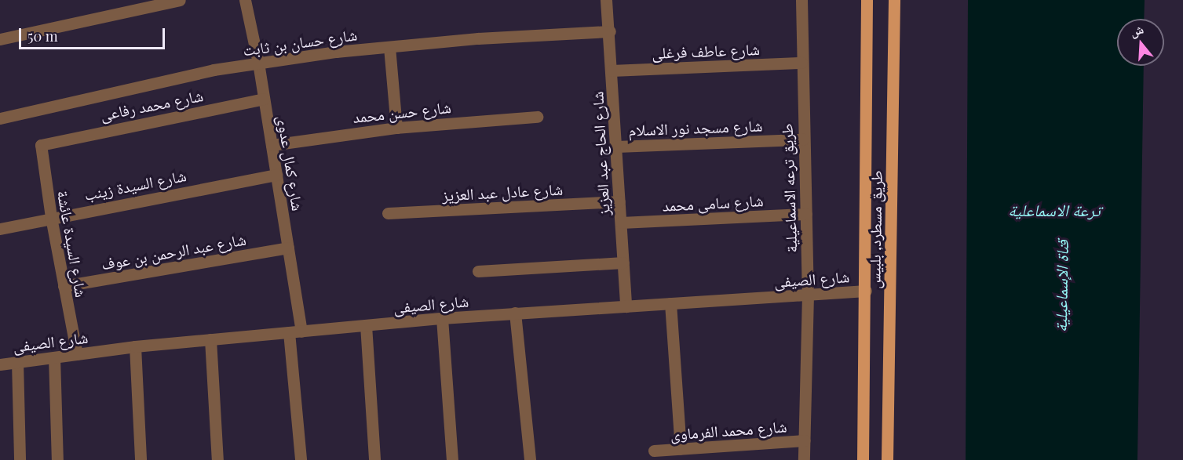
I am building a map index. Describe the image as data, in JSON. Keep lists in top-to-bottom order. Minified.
{"streets":{"main road":["طريق مسطرد, بلبيس"],"street":["شارع حسان بن ثابت","شارع عاطف فرغلى","شارع محمد رفاعى","شارع حسن محمد","شارع مسجد نور الاسلام","شارع الحاج عبد العزيز","شارع كمال عدوى","شارع السيدة زينب","طريق ترعه الاسماعيلية","شارع عادل عبد العزيز","شارع سامى محمد","شارع السيدة عائشة","شارع عبد الرحمن بن عوف","شارع الصيفى","شارع محمد الفرماوى"]},"crossings":[["شارع حسان بن ثابت","شارع الحاج عبد العزيز"],["شارع حسان بن ثابت","شارع كمال عدوى"],["شارع عاطف فرغلى","شارع الحاج عبد العزيز"],["شارع عاطف فرغلى","طريق ترعه الاسماعيلية"],["شارع محمد رفاعى","شارع كمال عدوى"],["شارع محمد رفاعى","شارع السيدة عائشة"],["شارع حسن محمد","شارع كمال عدوى"],["شارع مسجد نور الاسلام","شارع الحاج عبد العزيز"],["شارع مسجد نور الاسلام","طريق ترعه الاسماعيلية"],["شارع الحاج عبد العزيز","شارع عادل عبد العزيز"],["شارع الحاج عبد العزيز","شارع سامى محمد"],["شارع الحاج عبد العزيز","شارع الصيفى"],["شارع كمال عدوى","شارع السيدة زينب"],["شارع كمال عدوى","شارع عبد الرحمن بن عوف"],["شارع كمال عدوى","شارع الصيفى"],["شارع السيدة زينب","شارع السيدة عائشة"],["طريق ترعه الاسماعيلية","شارع سامى محمد"],["طريق ترعه الاسماعيلية","شارع الصيفى"],["طريق ترعه الاسماعيلية","شارع محمد الفرماوى"],["طريق مسطرد, بلبيس","شارع الصيفى"],["شارع السيدة عائشة","شارع عبد الرحمن بن عوف"],["شارع السيدة عائشة","شارع الصيفى"]],"water":["ترعة الاسماعلية","قناة الإسماعيلية"],"scale_bar":"50 m","north":"top"}
